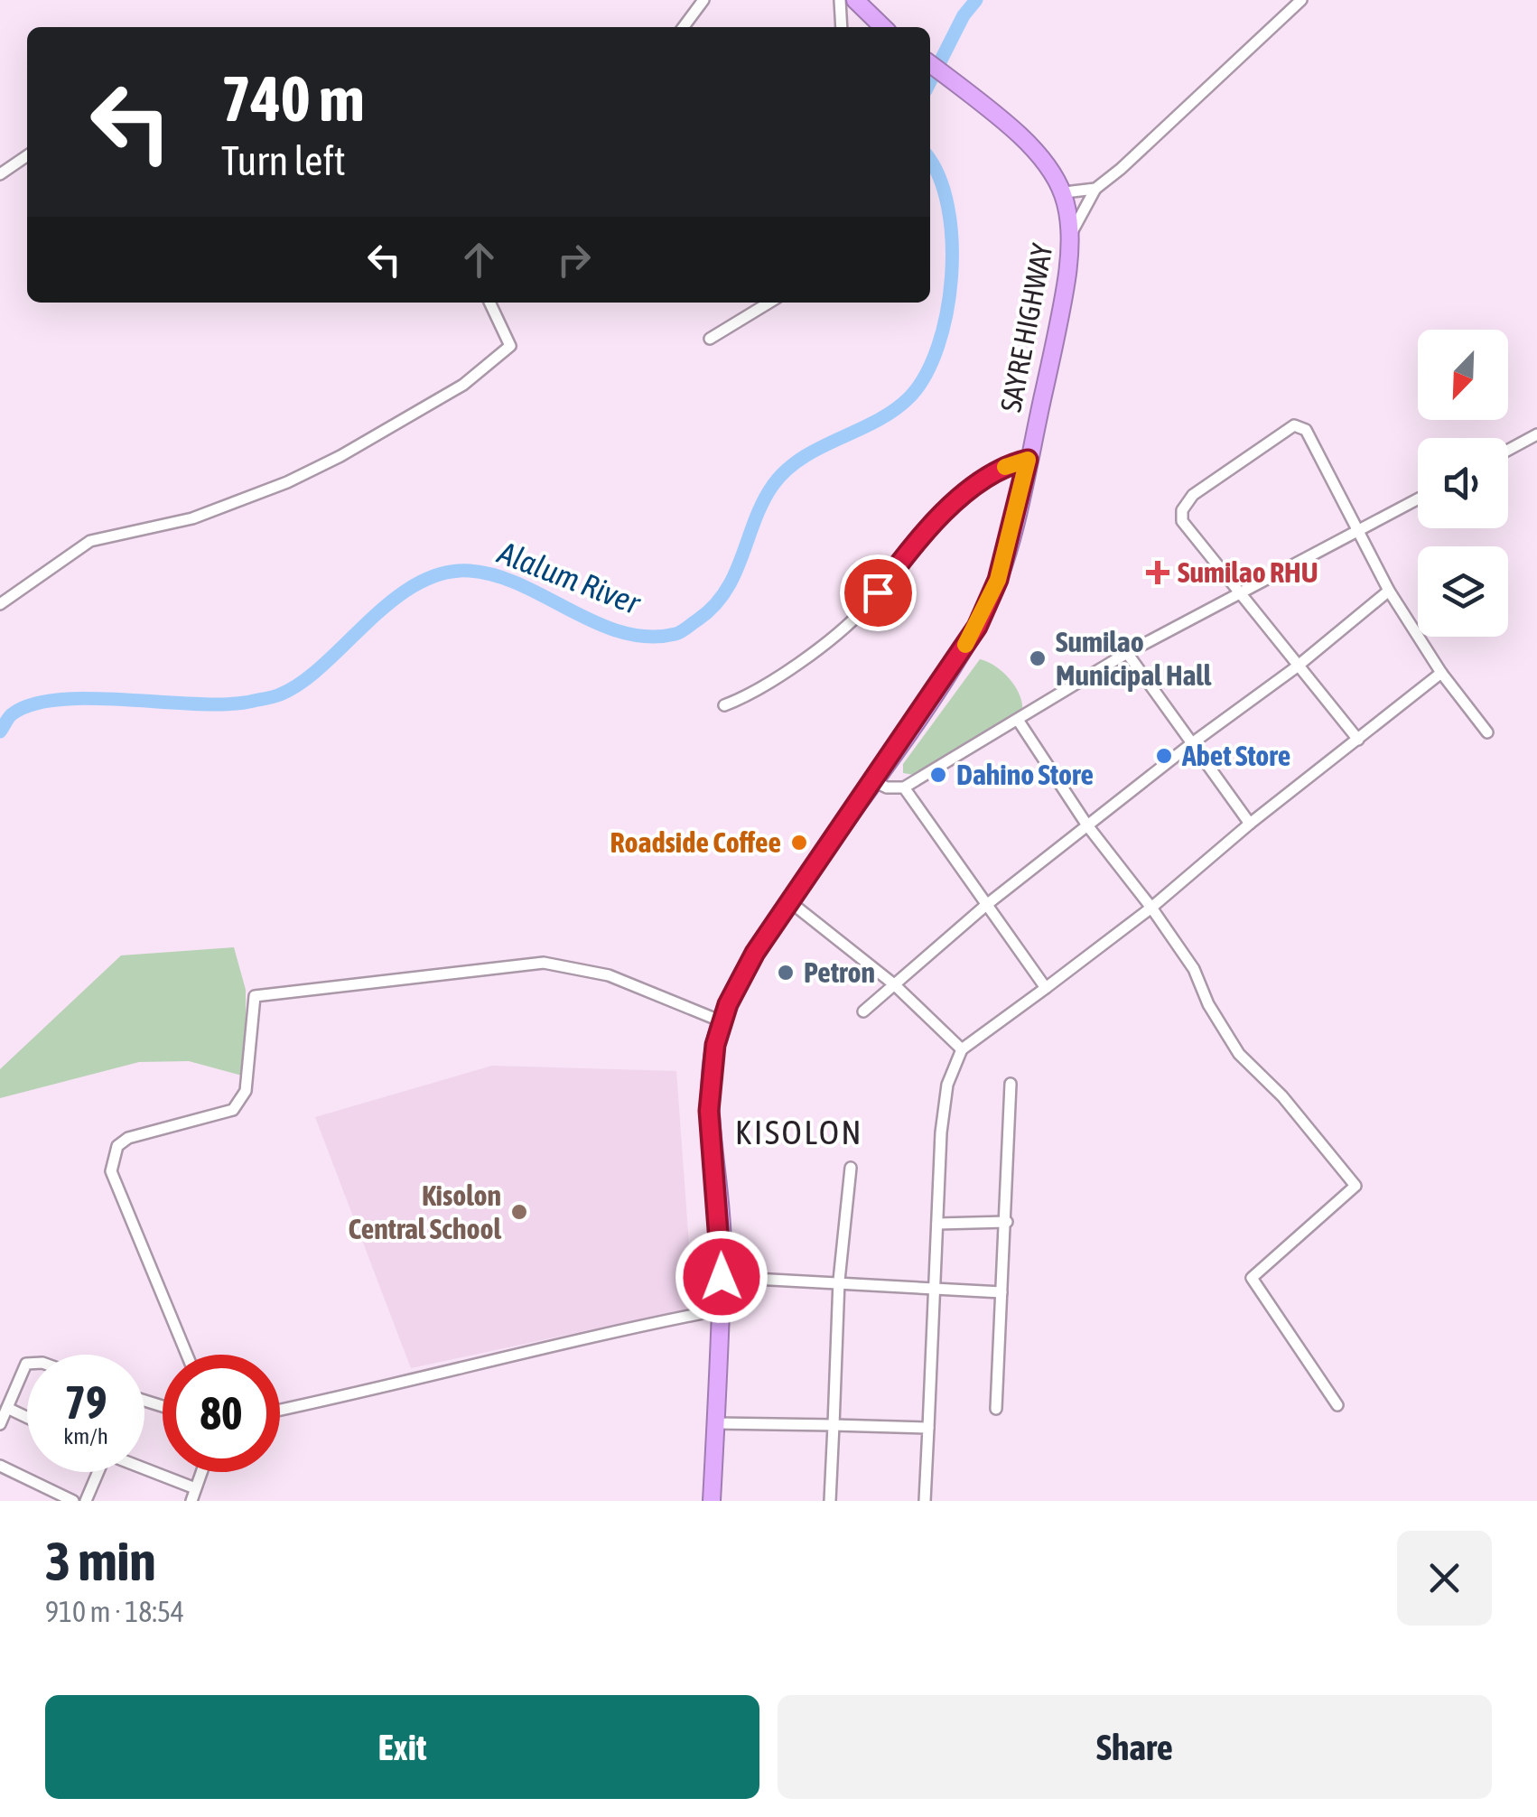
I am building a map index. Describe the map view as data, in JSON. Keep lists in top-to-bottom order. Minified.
{"streets":{"highway":["SAYRE HIGHWAY"]},"districts":["KISOLON"],"water":["Alalum River"],"places":{"health":["Sumilao RHU"],"other":["Sumilao Municipal Hall","Abet Store","Dahino Store","Roadside Coffee","Petron","Kisolon Central School"]},"north":"bottom left","page":{"turn":["740 m","Turn left"],"speed":"79 km/h","limit":"80","heading":["3 min","910 m · 18:54"],"buttons":["Exit","Share"]}}
